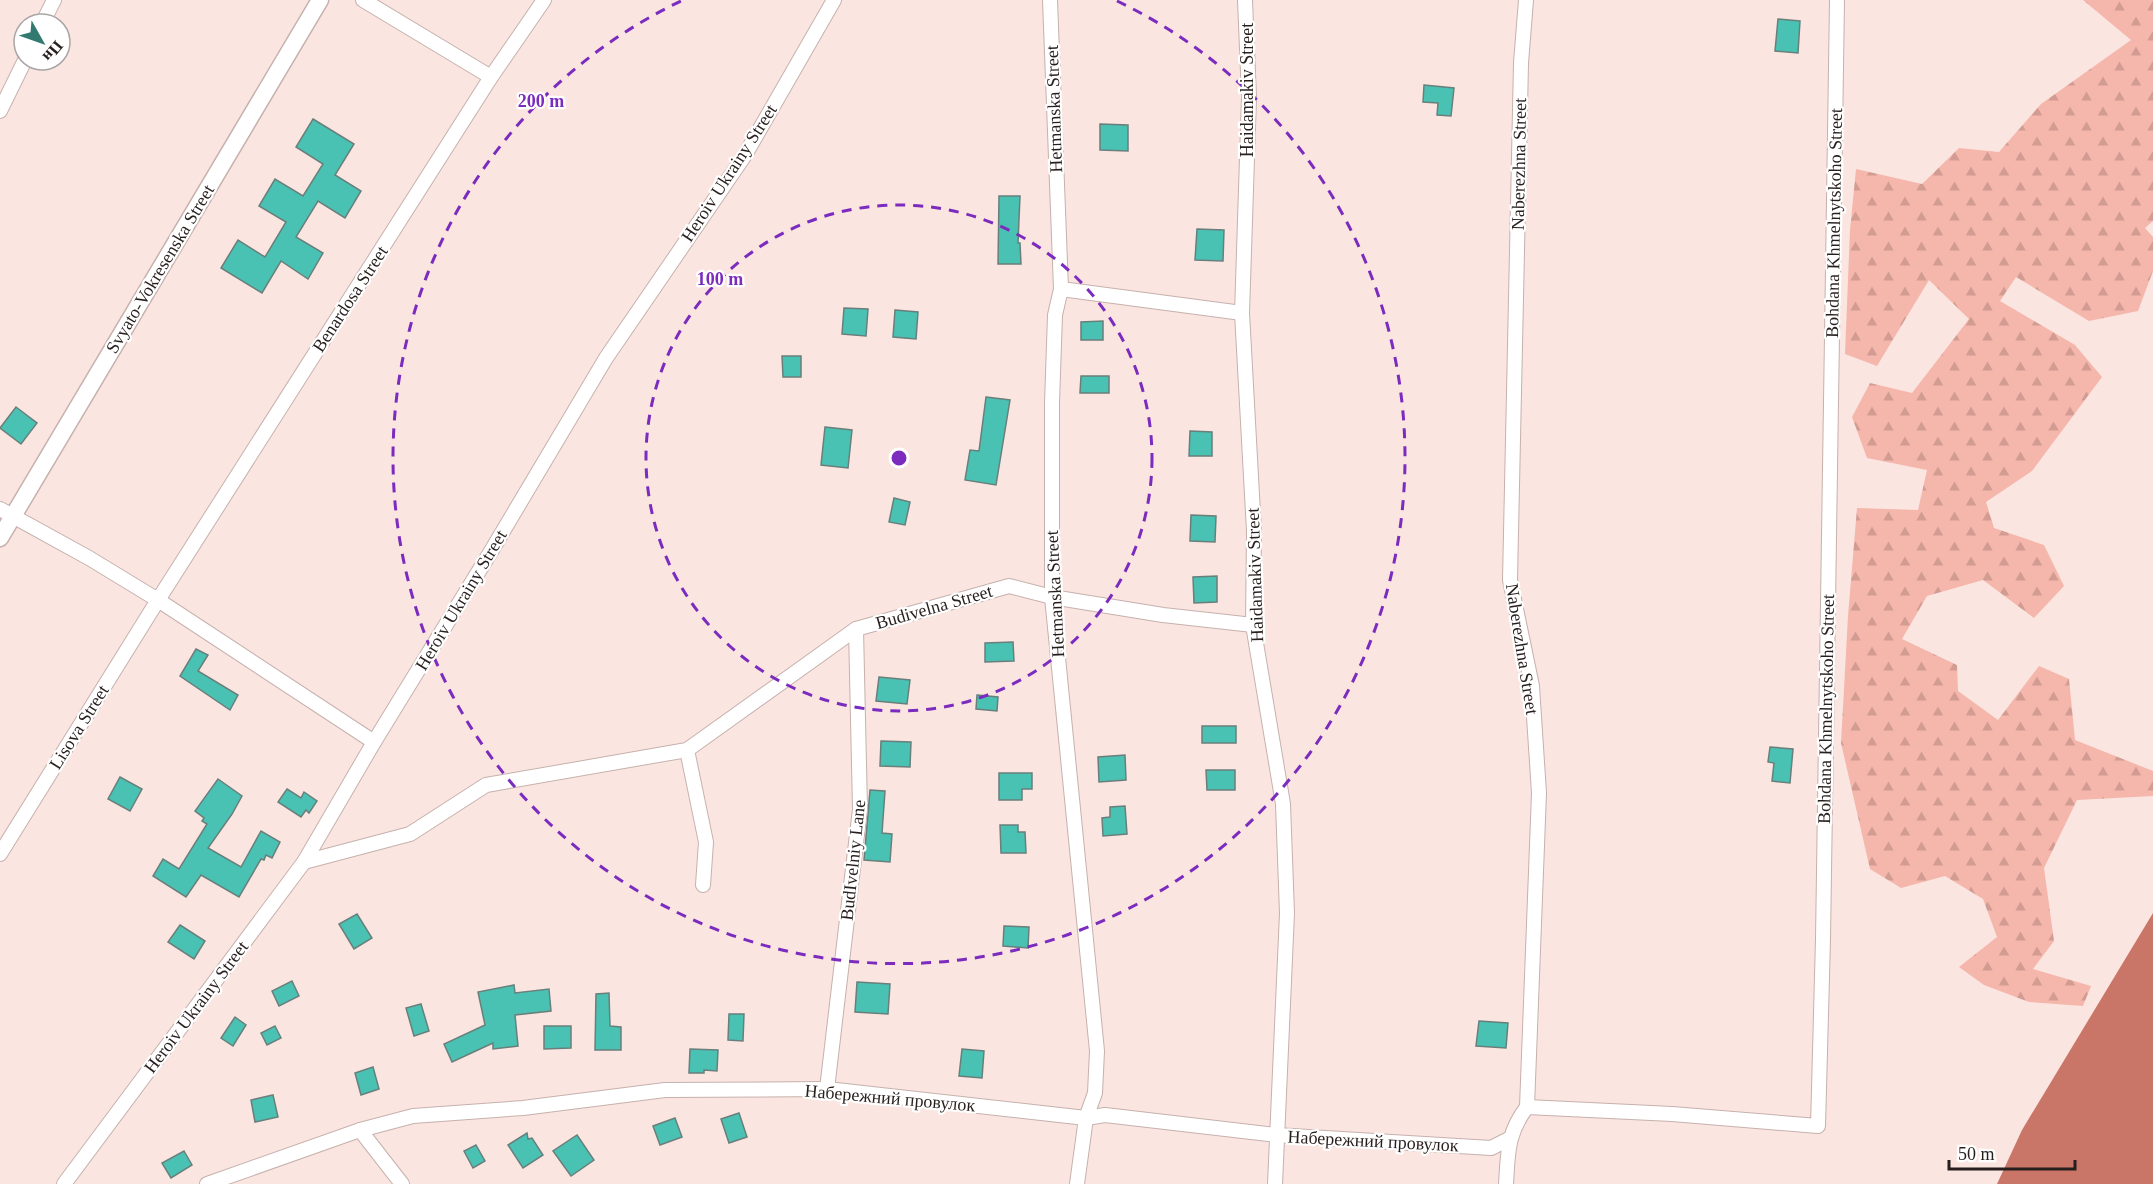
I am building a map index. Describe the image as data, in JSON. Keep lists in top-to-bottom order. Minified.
{"streets":{"street":["Haidamakiv Street","Hetmanska Street","Naberezhna Street","Heroiv Ukrainy Street","Bohdana Khmelnytskoho Street","Svyato-Vokresenska Street","Benardosa Street","Budivelna Street","Lisova Street","BudIvelniy Lane","Набережний провулок"]},"crossings":[["Haidamakiv Street","Budivelna Street"],["Haidamakiv Street","Набережний провулок"],["Hetmanska Street","Budivelna Street"],["Hetmanska Street","Набережний провулок"],["Naberezhna Street","Bohdana Khmelnytskoho Street"],["Naberezhna Street","Набережний провулок"],["Heroiv Ukrainy Street","Budivelna Street"],["Benardosa Street","Lisova Street"],["Budivelna Street","BudIvelniy Lane"],["BudIvelniy Lane","Набережний провулок"]],"scale_bar":"50 m","north":"bottom right","rings":["200 m","100 m"]}
